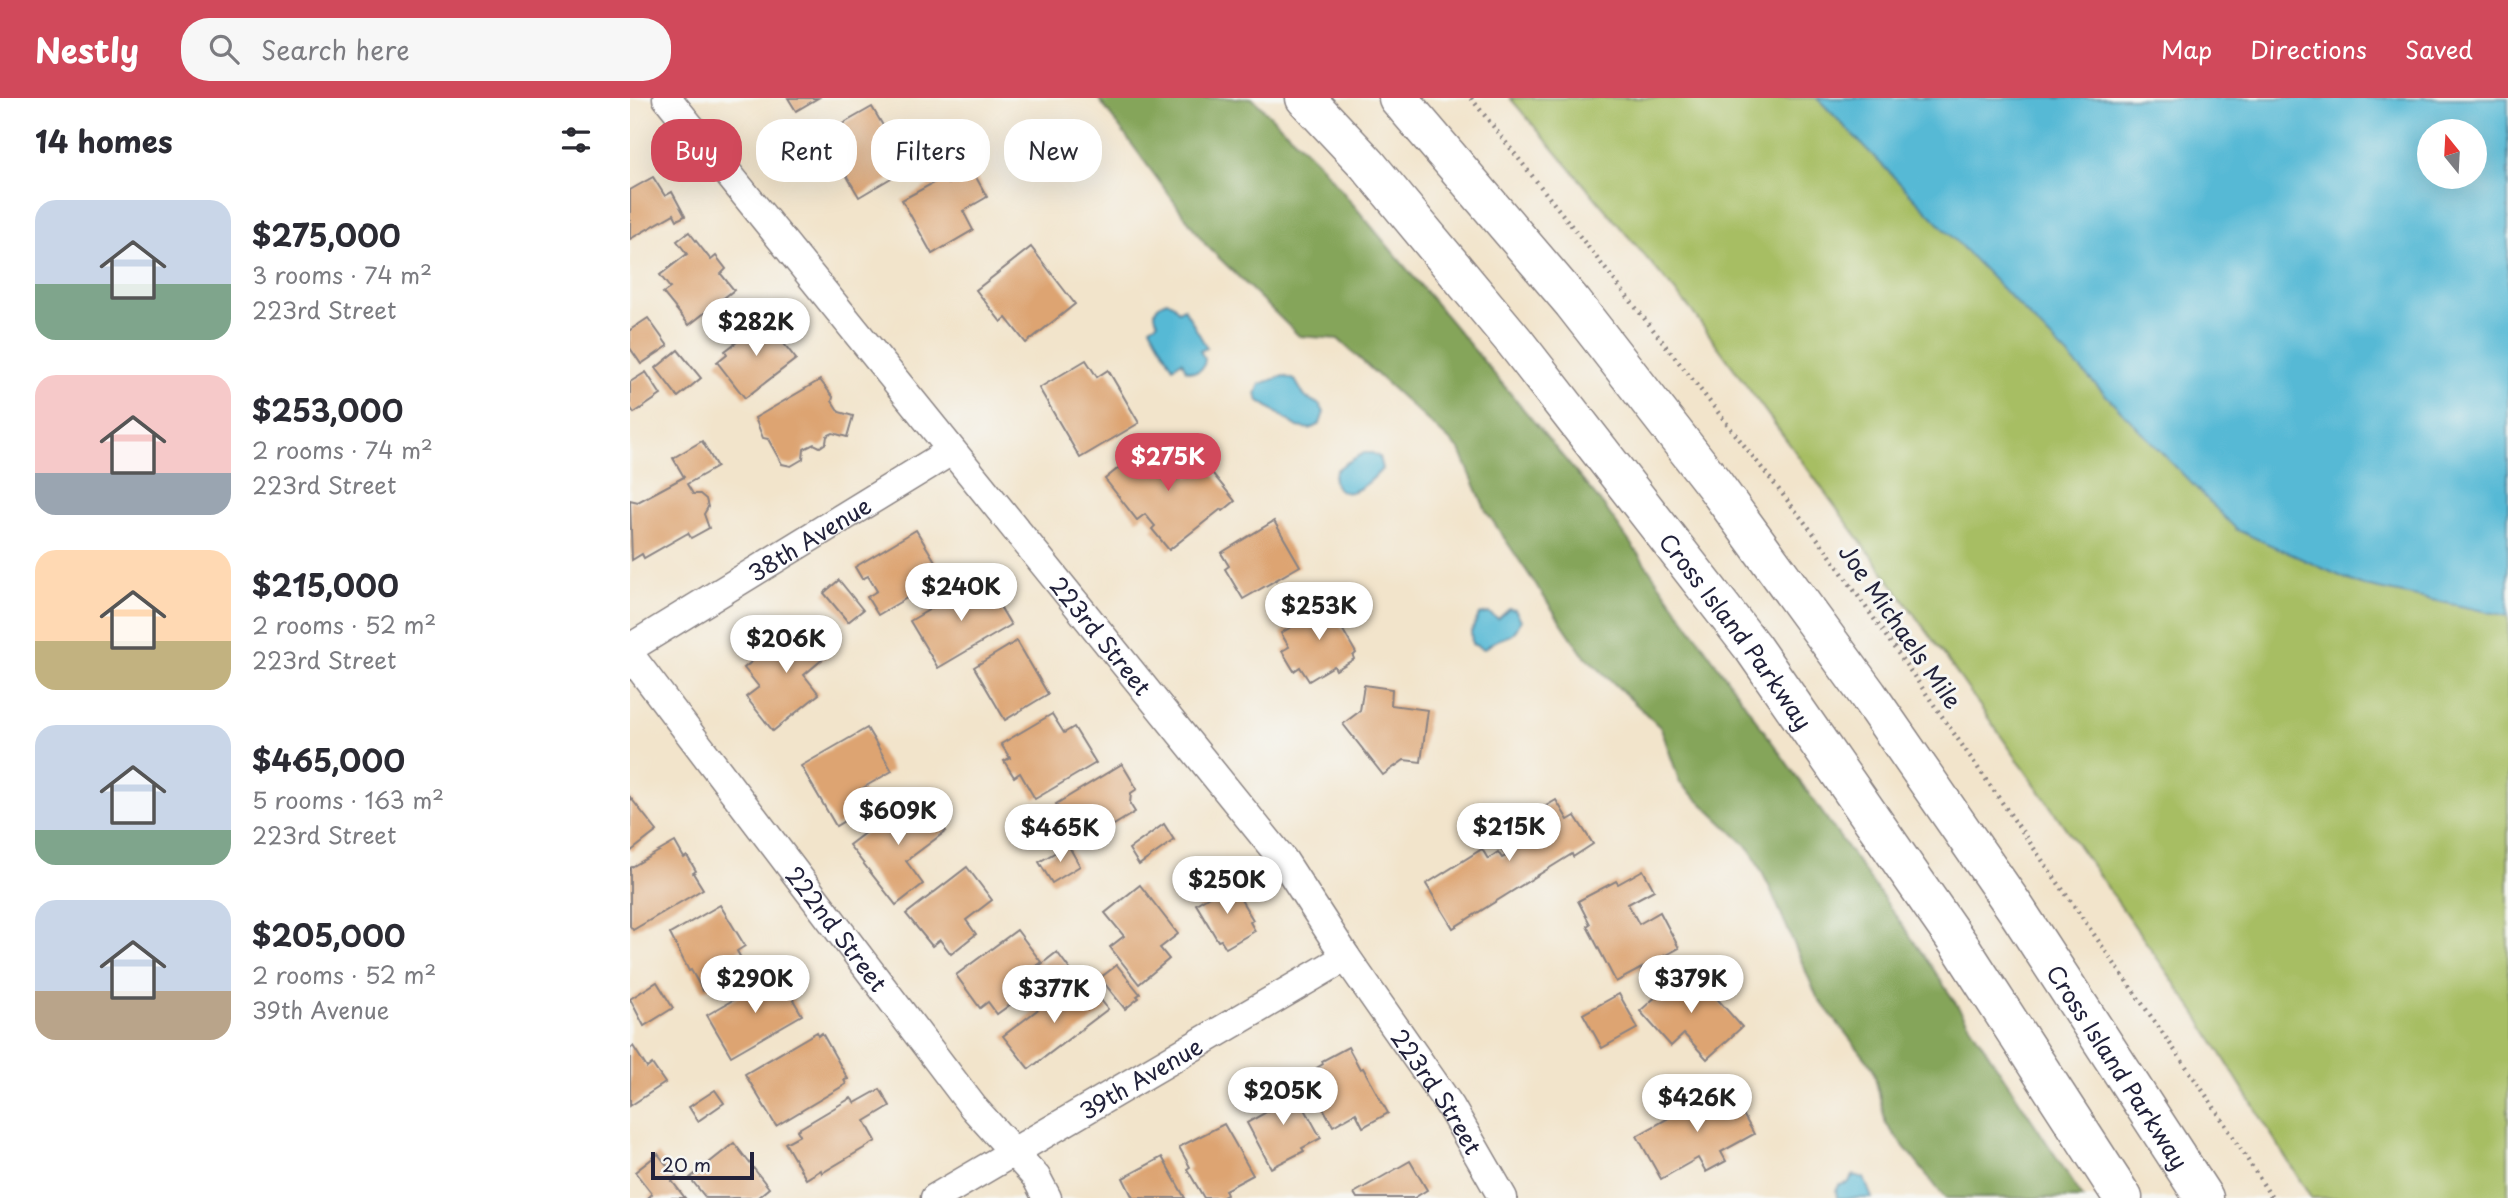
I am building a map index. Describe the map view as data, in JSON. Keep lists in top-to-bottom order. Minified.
{"streets":{"highway":["Cross Island Parkway"],"street":["38th Avenue","223rd Street","222nd Street","39th Avenue"],"path":["Joe Michaels Mile"]},"crossings":[["38th Avenue","223rd Street"],["223rd Street","39th Avenue"],["222nd Street","39th Avenue"]],"scale_bar":"20 m","north":"top","page":{"header":"Nestly","search":"Search here","nav":["Map","Directions","Saved"],"heading":"14 homes","chip":["Buy","Rent","Filters","New"],"list":[{"name":"$275,000","note":"3 rooms · 74 m² · 223rd Street"},{"name":"$253,000","note":"2 rooms · 74 m² · 223rd Street"},{"name":"$215,000","note":"2 rooms · 52 m² · 223rd Street"},{"name":"$465,000","note":"5 rooms · 163 m² · 223rd Street"},{"name":"$205,000","note":"2 rooms · 52 m² · 39th Avenue"}],"price":["$282K","$275K","$240K","$253K","$206K","$609K","$215K","$465K","$250K","$290K","$379K","$377K","$205K","$426K"],"scale":"20 m"}}
